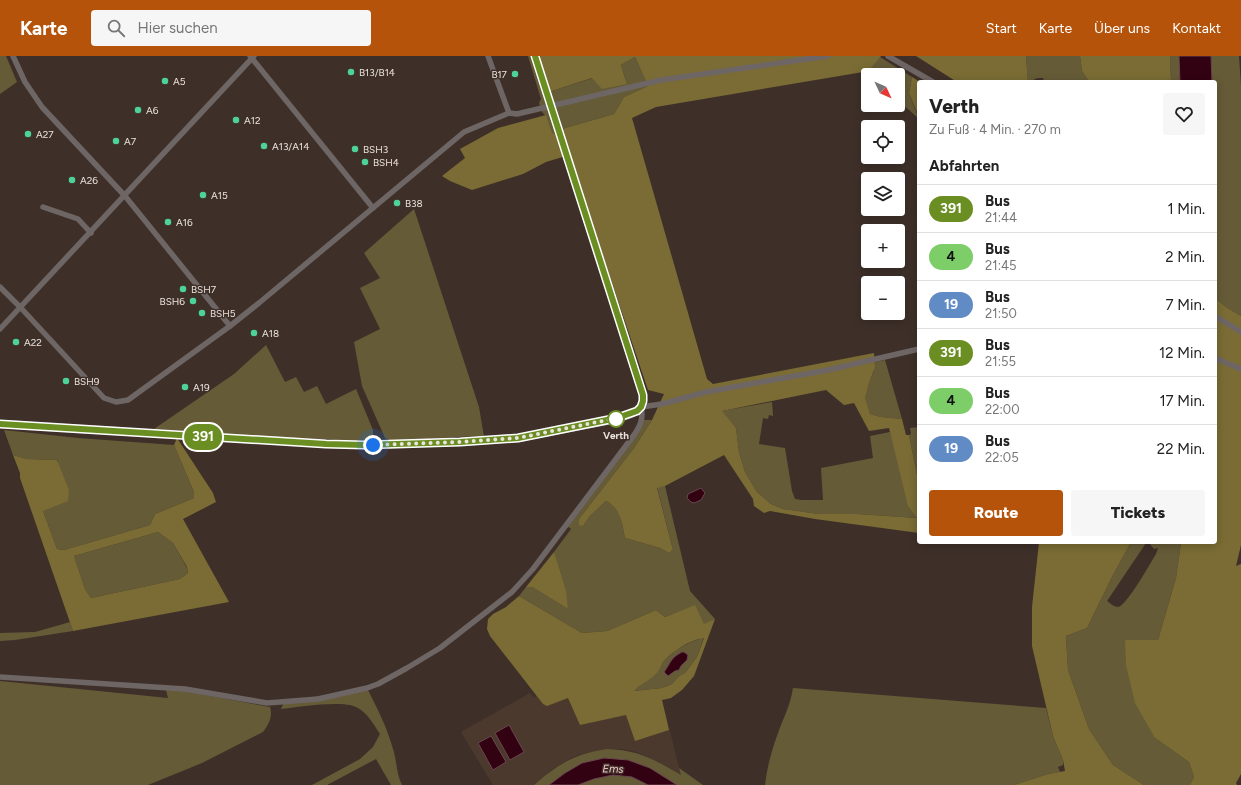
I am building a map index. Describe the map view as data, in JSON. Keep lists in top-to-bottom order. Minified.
{"water":["Ems"],"places":["B13/B14","B17","A5","A6","A12","A27","A7","A13/A14","BSH3","BSH4","A26","A15","B38","A16","BSH7","BSH6","BSH5","A18","A22","BSH9","A19","Verth"],"lines":["bus line 391"],"north":"bottom right","page":{"header":"Karte","search":"Hier suchen","nav":["Start","Karte","Über uns","Kontakt"],"on_map":"391","map_buttons":["+","−"],"heading":[["Verth","Zu Fuß · 4 Min. · 270 m"],"Abfahrten"],"list":[{"mark":"391","name":"Bus","note":"21:44","value":"1 Min."},{"mark":"4","name":"Bus","note":"21:45","value":"2 Min."},{"mark":"19","name":"Bus","note":"21:50","value":"7 Min."},{"mark":"391","name":"Bus","note":"21:55","value":"12 Min."},{"mark":"4","name":"Bus","note":"22:00","value":"17 Min."},{"mark":"19","name":"Bus","note":"22:05","value":"22 Min."}],"buttons":["Route","Tickets"]}}
